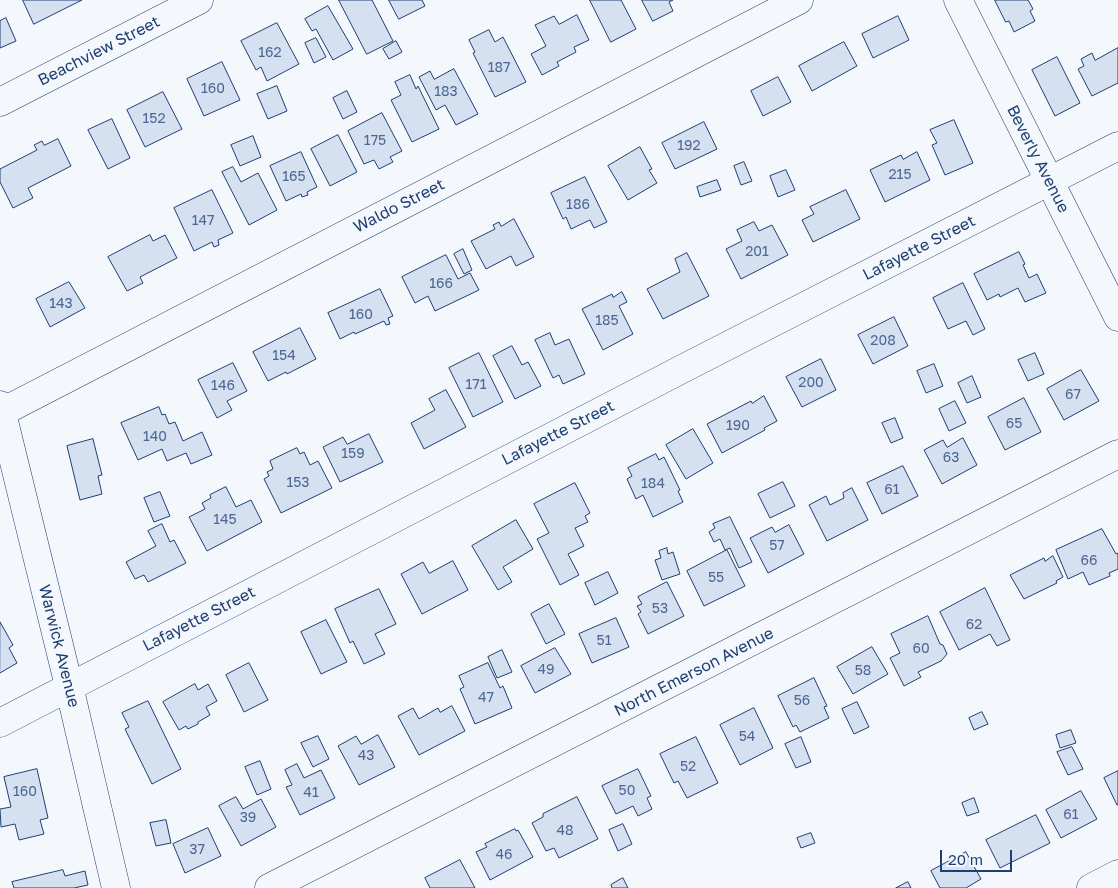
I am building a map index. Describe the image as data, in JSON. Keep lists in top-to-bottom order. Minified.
{"streets":{"street":["Beachview Street","Beverly Avenue","Waldo Street","Lafayette Street","Warwick Avenue","North Emerson Avenue"]},"crossings":[["Beverly Avenue","Lafayette Street"],["Waldo Street","Warwick Avenue"],["Lafayette Street","Warwick Avenue"]],"house_numbers":["162","187","160","183","152","175","192","215","165","186","147","201","166","143","160","185","208","154","200","171","146","67","65","190","140","159","63","153","184","61","145","57","66","55","53","62","51","60","49","58","47","56","54","43","52","50","160","41","61","39","48","37","46"],"scale_bar":"20 m"}
